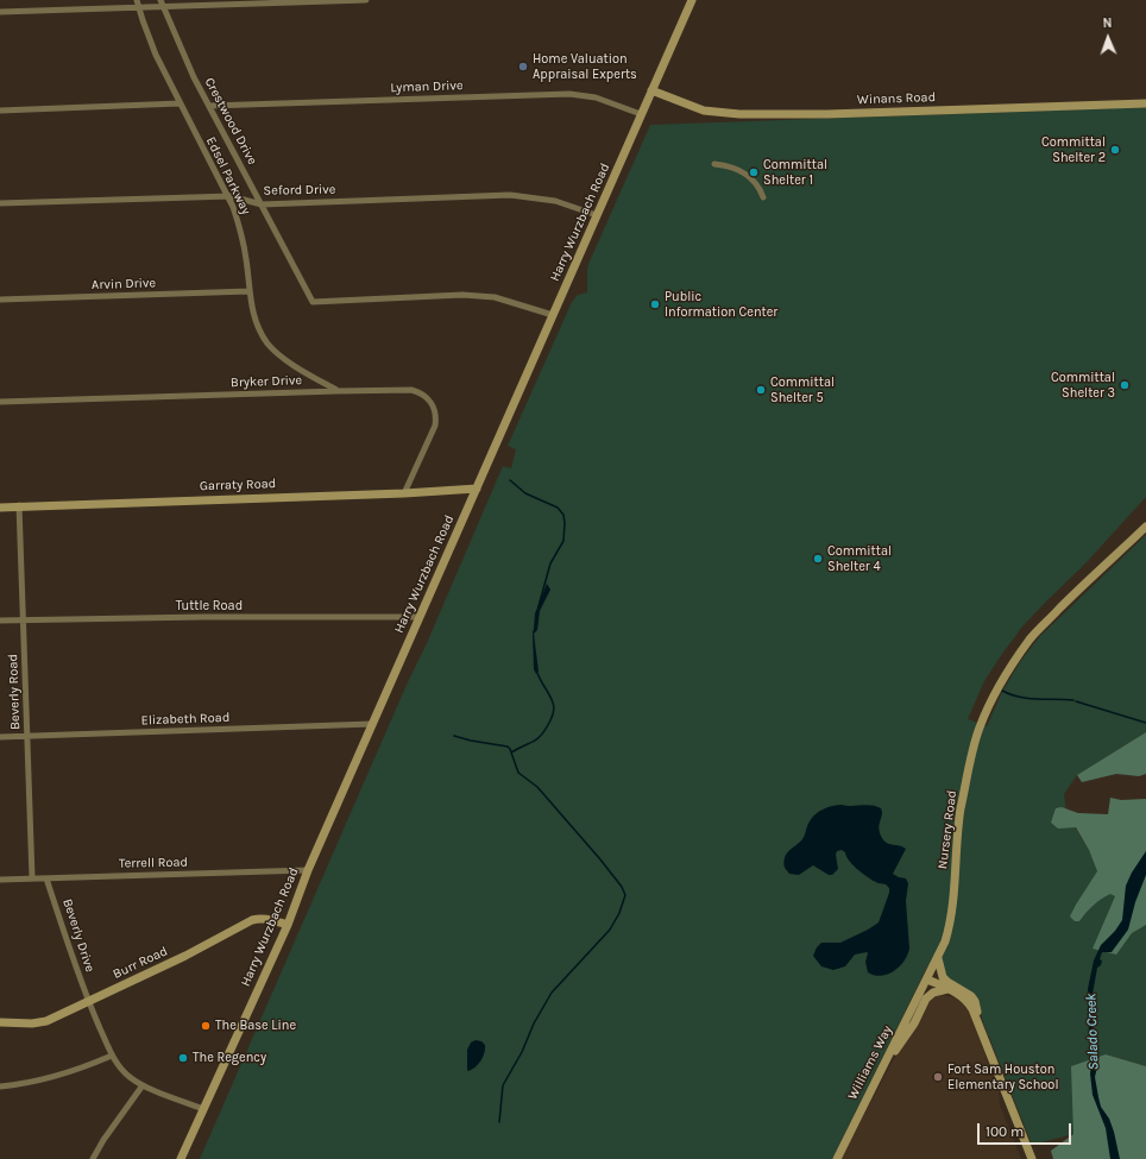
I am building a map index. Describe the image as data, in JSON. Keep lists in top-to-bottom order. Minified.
{"streets":{"street":["Lyman Drive","Winans Road","Crestwood Drive","Edsel Parkway","Seford Drive","Harry Wurzbach Road","Arvin Drive","Bryker Drive","Garraty Road","Tuttle Road","Beverly Road","Elizabeth Road","Nursery Road","Terrell Road","Beverly Drive","Burr Road","Williams Way"]},"crossings":[["Lyman Drive","Crestwood Drive"],["Lyman Drive","Harry Wurzbach Road"],["Winans Road","Harry Wurzbach Road"],["Crestwood Drive","Seford Drive"],["Crestwood Drive","Harry Wurzbach Road"],["Edsel Parkway","Seford Drive"],["Edsel Parkway","Arvin Drive"],["Edsel Parkway","Bryker Drive"],["Seford Drive","Harry Wurzbach Road"],["Harry Wurzbach Road","Garraty Road"],["Harry Wurzbach Road","Tuttle Road"],["Harry Wurzbach Road","Elizabeth Road"],["Harry Wurzbach Road","Terrell Road"],["Harry Wurzbach Road","Beverly Drive"],["Harry Wurzbach Road","Burr Road"],["Bryker Drive","Garraty Road"],["Garraty Road","Beverly Road"],["Tuttle Road","Beverly Road"],["Beverly Road","Elizabeth Road"],["Beverly Road","Terrell Road"],["Nursery Road","Williams Way"],["Terrell Road","Beverly Drive"],["Beverly Drive","Burr Road"]],"water":["Salado Creek"],"places":["Home Valuation Appraisal Experts","Committal Shelter 2","Committal Shelter 1","Public Information Center","Committal Shelter 3","Committal Shelter 5","Committal Shelter 4","The Base Line","The Regency","Fort Sam Houston Elementary School"],"scale_bar":"100 m","north":"top"}
